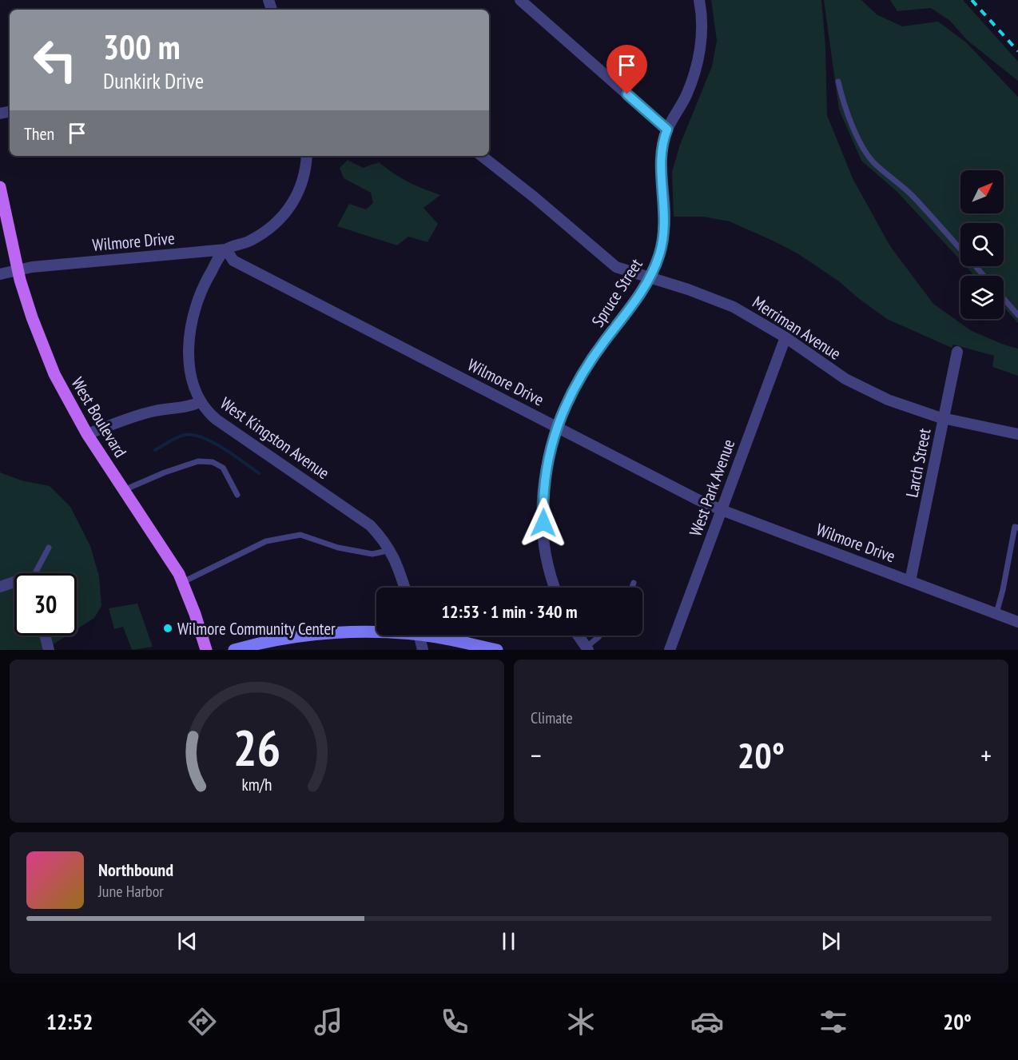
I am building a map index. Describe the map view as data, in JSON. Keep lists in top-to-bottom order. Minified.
{"streets":{"main road":["West Boulevard"],"street":["Wilmore Drive","Spruce Street","Merriman Avenue","West Kingston Avenue","Larch Street","West Park Avenue"]},"crossings":[["Wilmore Drive","Spruce Street"],["Wilmore Drive","West Boulevard"],["Wilmore Drive","West Kingston Avenue"],["Wilmore Drive","Larch Street"],["Wilmore Drive","West Park Avenue"],["Spruce Street","Merriman Avenue"],["Merriman Avenue","Larch Street"],["Merriman Avenue","West Park Avenue"]],"places":["Wilmore Community Center"],"north":"top right","page":{"turn":["300 m","Dunkirk Drive"],"then":"Then","limit":"30","trip":"12:53 · 1 min · 340 m","tile":"Climate","heat":["−","20°","+"],"song":["Northbound","June Harbor"],"tabs":["12:52","20°"],"gauge":["26","km/h"]}}
